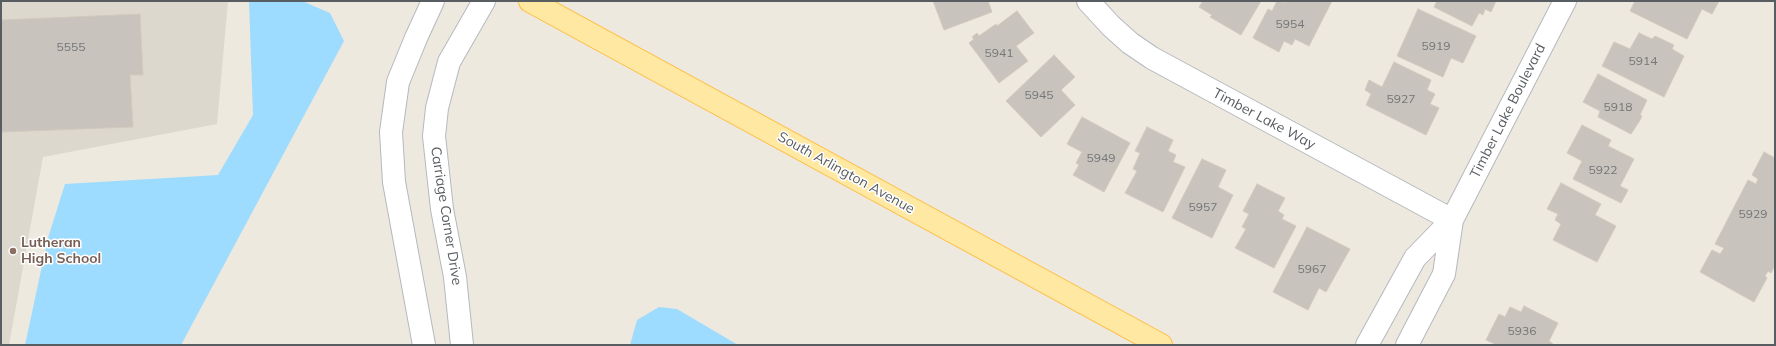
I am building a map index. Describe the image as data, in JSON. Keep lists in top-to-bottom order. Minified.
{"streets":{"main road":["South Arlington Avenue"],"street":["Timber Lake Boulevard","Timber Lake Way","Carriage Corner Drive"]},"crossings":[["Timber Lake Boulevard","Timber Lake Way"]],"places":["Lutheran High School"],"house_numbers":["5954","5919","5555","5941","5914","5945","5927","5918","5949","5922","5957","5929","5967","5936"]}
